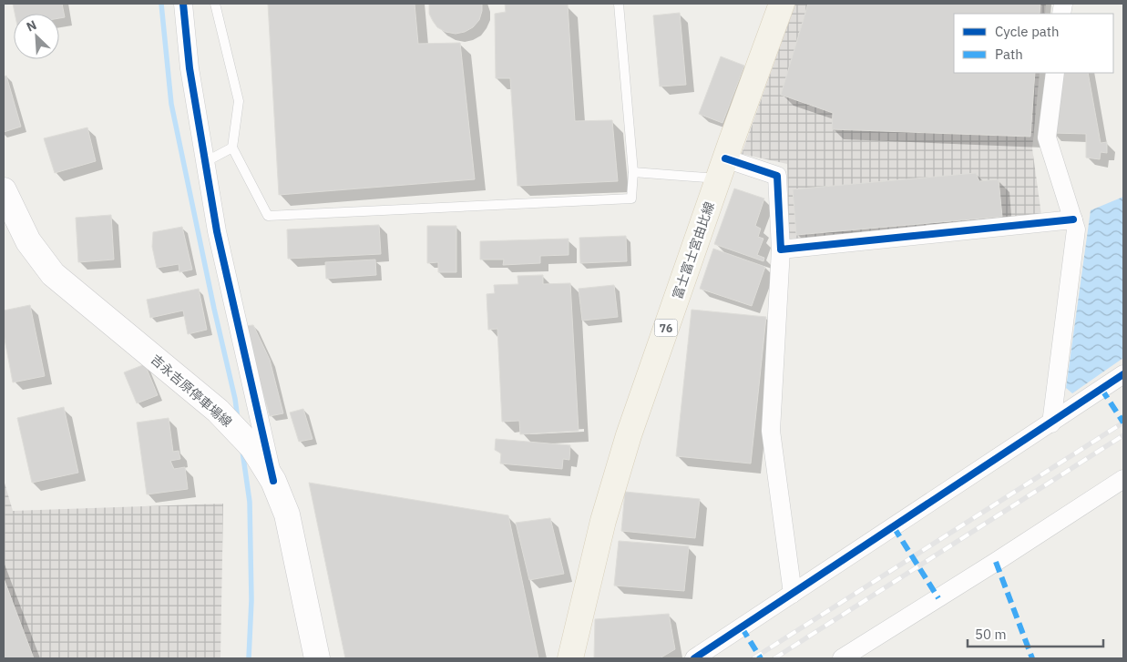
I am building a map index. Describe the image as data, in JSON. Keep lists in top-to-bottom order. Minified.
{"streets":{"main road":["富士富士宮由比線","76","吉永吉原停車場線"]},"legend":["Cycle path","Path"],"scale_bar":"50 m","north":"top left"}
